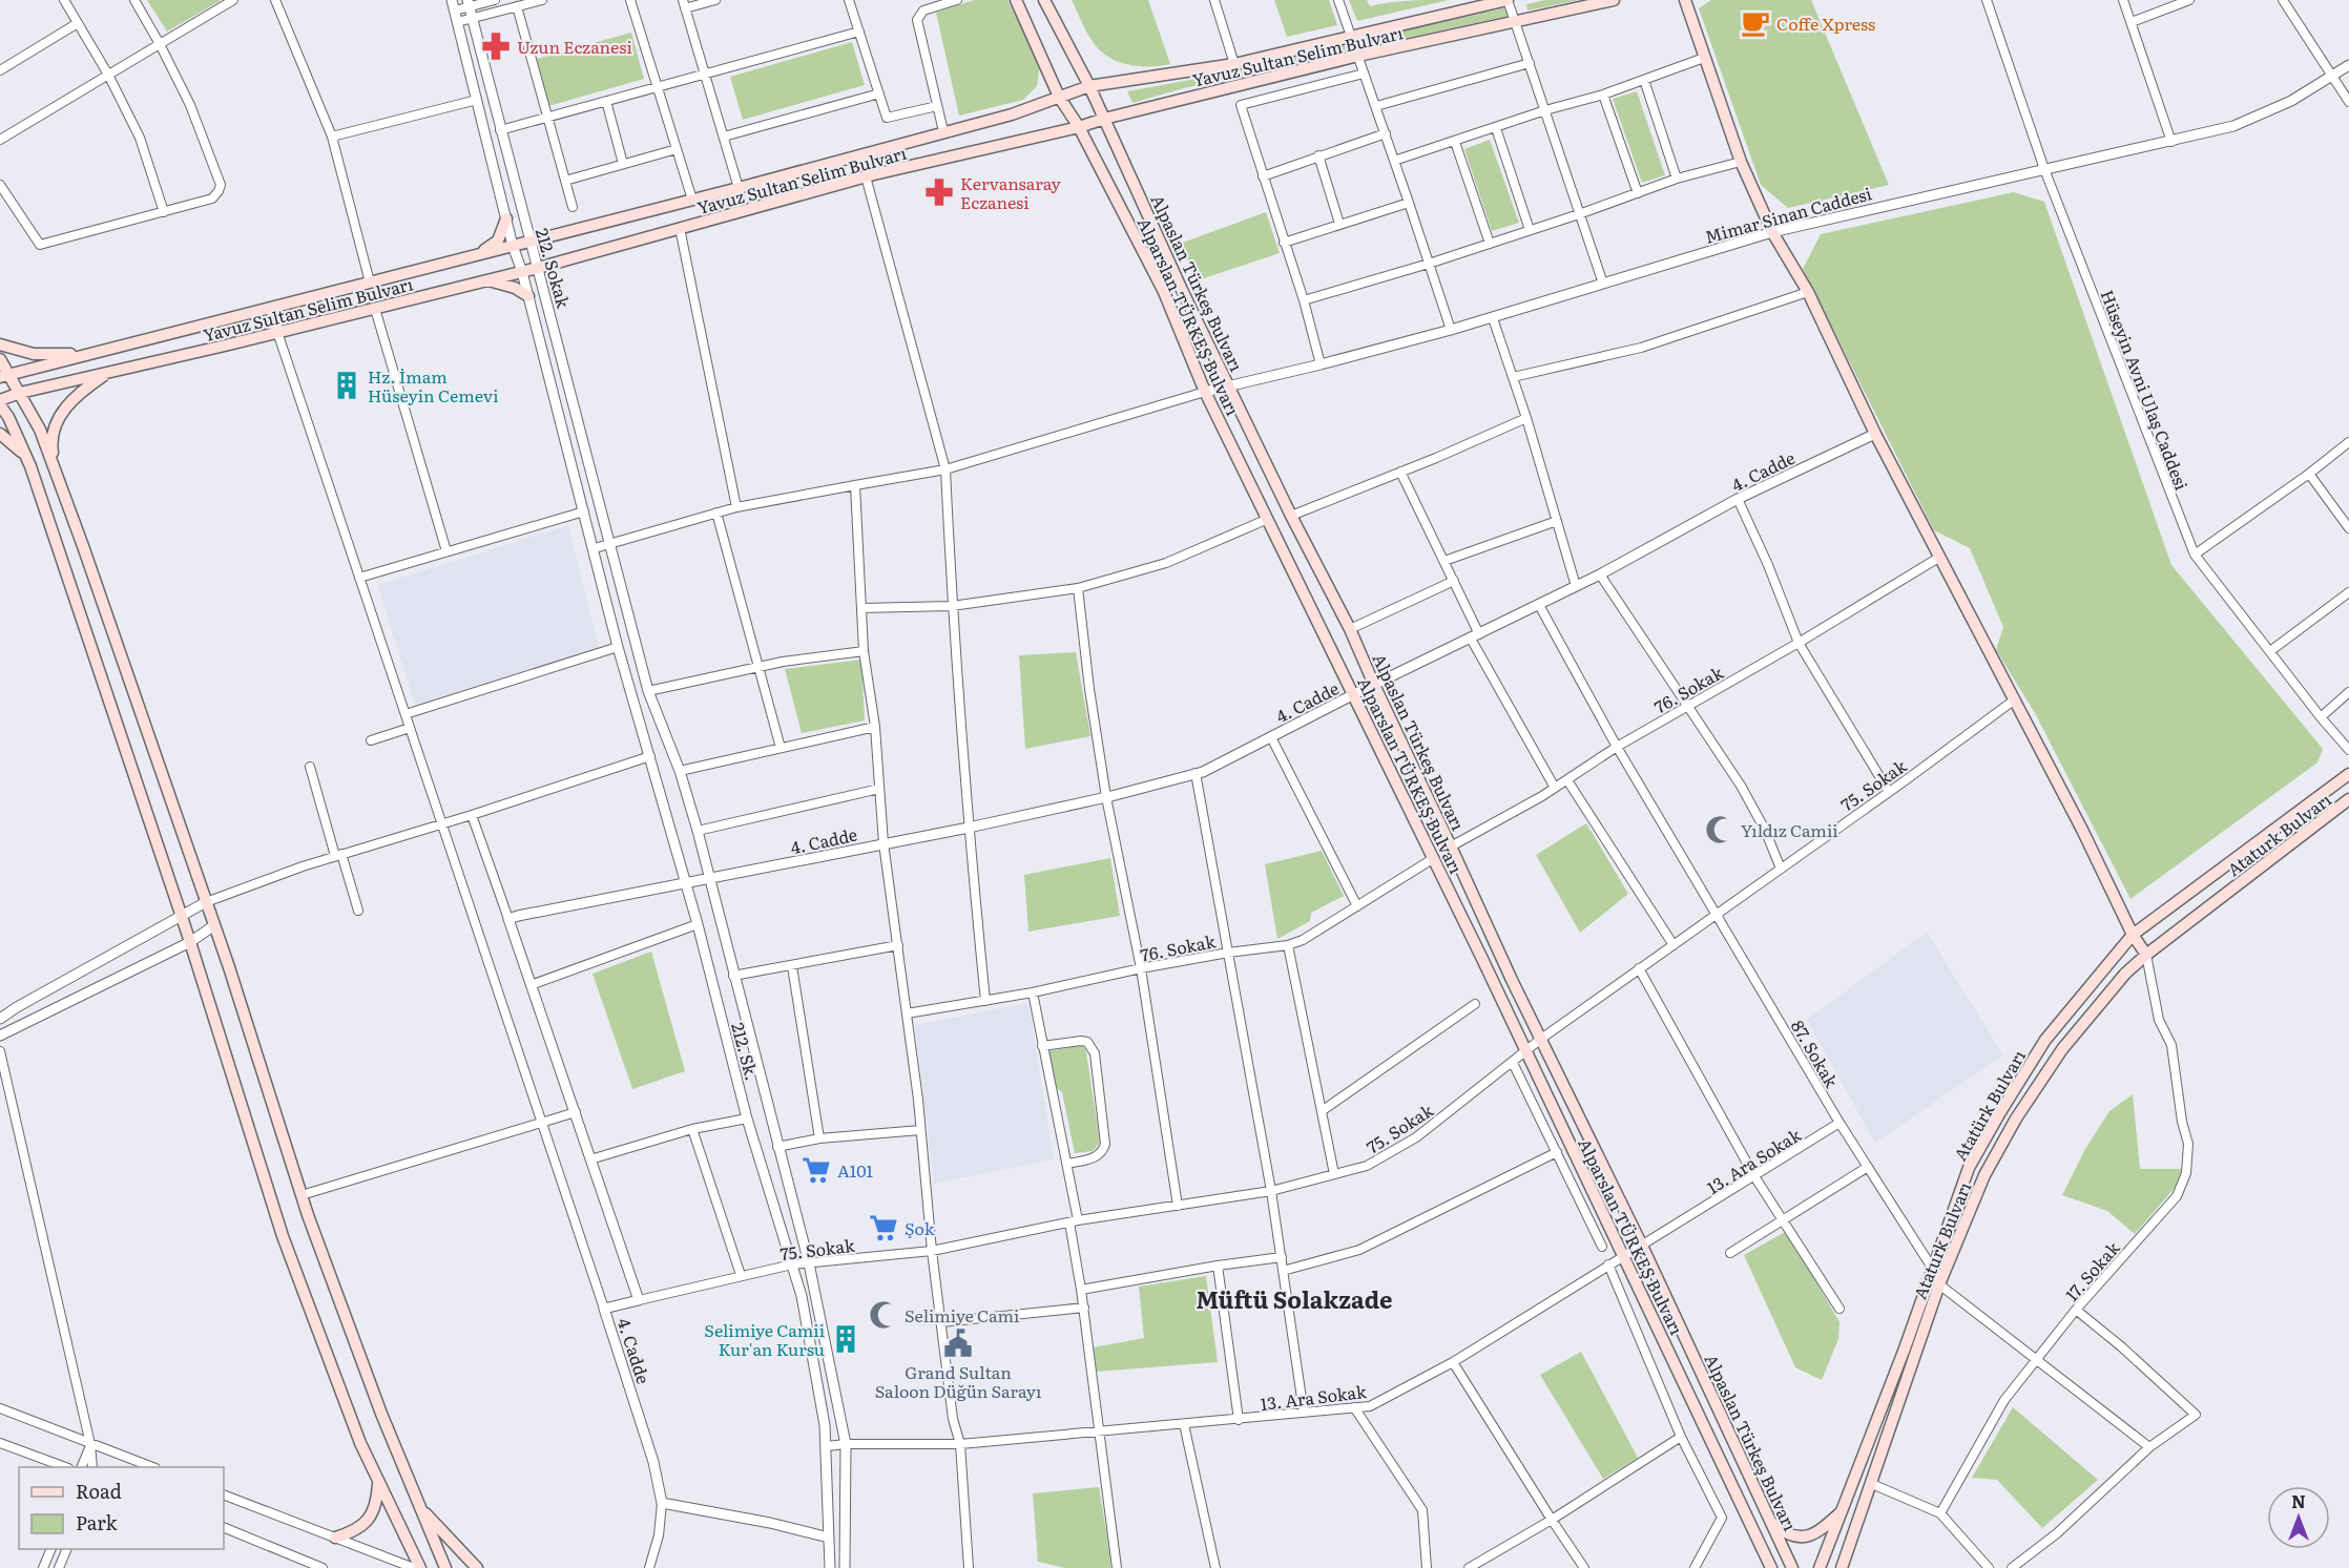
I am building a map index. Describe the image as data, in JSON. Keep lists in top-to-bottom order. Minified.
{"streets":{"main road":["Yavuz Sultan Selim Bulvarı","Alpaslan Türkeş Bulvarı","Alparslan TÜRKEŞ Bulvarı","Ataturk Bulvarı","Atatürk Bulvarı"],"street":["Mimar Sinan Caddesi","212. Sokak","Hüseyin Avni Ulaş Caddesi","4. Cadde","76. Sokak","75. Sokak","212. Sk.","87. Sokak","13. Ara Sokak","17. Sokak"]},"crossings":[["Yavuz Sultan Selim Bulvarı","212. Sokak"],["Yavuz Sultan Selim Bulvarı","Alpaslan Türkeş Bulvarı"],["Yavuz Sultan Selim Bulvarı","Alparslan TÜRKEŞ Bulvarı"],["Yavuz Sultan Selim Bulvarı","212. Sk."],["Mimar Sinan Caddesi","Alpaslan Türkeş Bulvarı"],["Mimar Sinan Caddesi","Alparslan TÜRKEŞ Bulvarı"],["Mimar Sinan Caddesi","Hüseyin Avni Ulaş Caddesi"],["212. Sokak","4. Cadde"],["212. Sokak","75. Sokak"],["212. Sokak","13. Ara Sokak"],["Alpaslan Türkeş Bulvarı","4. Cadde"],["Alpaslan Türkeş Bulvarı","76. Sokak"],["Alpaslan Türkeş Bulvarı","75. Sokak"],["Alpaslan Türkeş Bulvarı","13. Ara Sokak"],["Alparslan TÜRKEŞ Bulvarı","4. Cadde"],["Alparslan TÜRKEŞ Bulvarı","76. Sokak"],["Alparslan TÜRKEŞ Bulvarı","75. Sokak"],["Alparslan TÜRKEŞ Bulvarı","13. Ara Sokak"],["4. Cadde","75. Sokak"],["4. Cadde","212. Sk."],["4. Cadde","87. Sokak"],["76. Sokak","87. Sokak"],["75. Sokak","212. Sk."],["75. Sokak","87. Sokak"],["Ataturk Bulvarı","87. Sokak"],["Ataturk Bulvarı","17. Sokak"],["212. Sk.","13. Ara Sokak"],["87. Sokak","Atatürk Bulvarı"],["87. Sokak","13. Ara Sokak"],["87. Sokak","17. Sokak"]],"districts":["Müftü Solakzade"],"places":{"cafe":["Coffe Xpress"],"pharmacy":["Uzun Eczanesi","Kervansaray Eczanesi"],"building":["Hz. İmam Hüseyin Cemevi","Selimiye Camii Kur'an Kursu"],"mosque":["Yıldız Camii","Selimiye Cami"],"supermarket":["A101","Şok"],"public building":["Grand Sultan Saloon Düğün Sarayı"]},"legend":["Road","Park"],"north":"top"}
